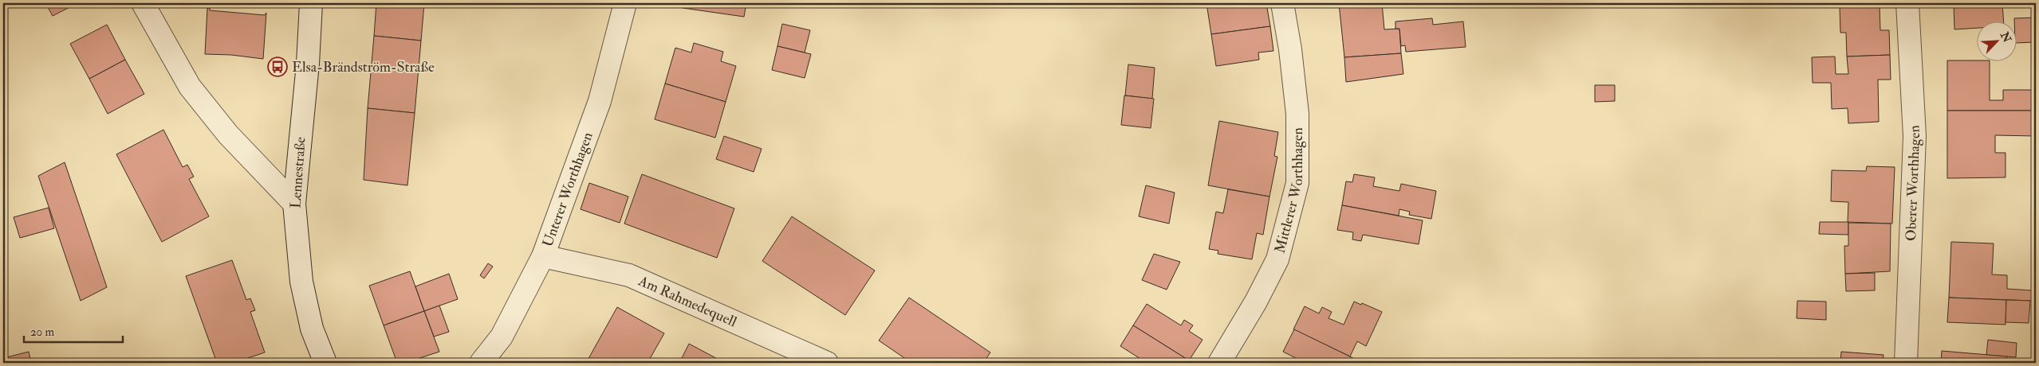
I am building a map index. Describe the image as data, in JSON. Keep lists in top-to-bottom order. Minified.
{"streets":{"street":["Lennestraße","Oberer Worthhagen","Unterer Worthhagen","Mittlerer Worthhagen","Am Rahmedequell"]},"crossings":[["Unterer Worthhagen","Am Rahmedequell"]],"places":{"bus stop":["Elsa-Brändström-Straße"]},"scale_bar":"20 m","north":"top right"}
